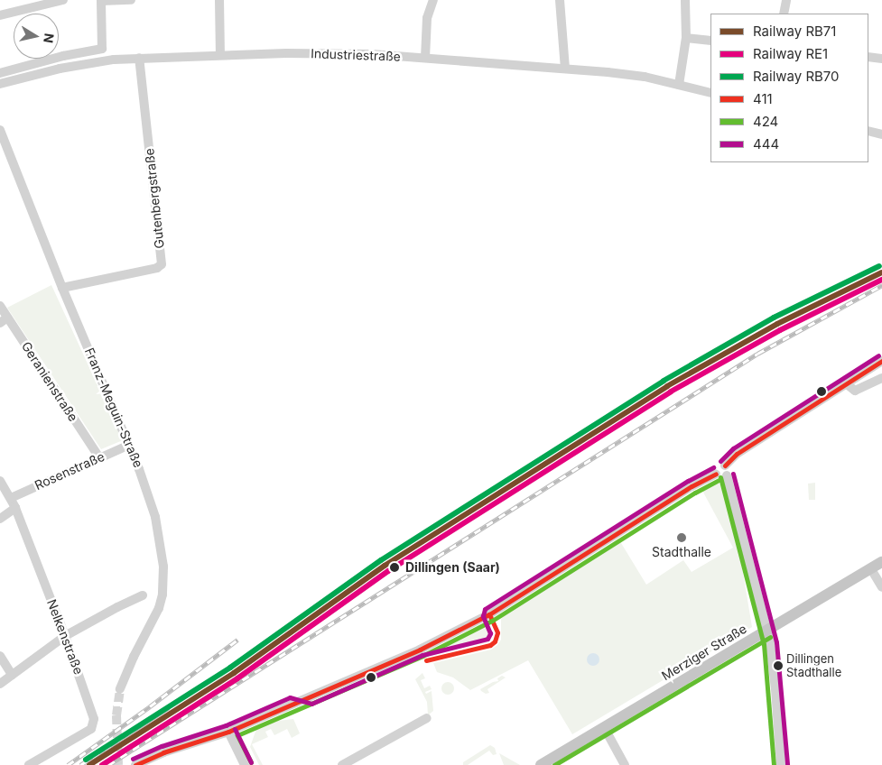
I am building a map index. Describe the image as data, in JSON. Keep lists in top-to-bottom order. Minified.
{"streets":{"main road":["Merziger Straße"],"street":["Industriestraße","Gutenbergstraße","Geranienstraße","Franz-Meguin-Straße","Rosenstraße","Nelkenstraße"]},"crossings":[["Industriestraße","Gutenbergstraße"],["Gutenbergstraße","Franz-Meguin-Straße"],["Geranienstraße","Rosenstraße"],["Franz-Meguin-Straße","Rosenstraße"],["Rosenstraße","Nelkenstraße"]],"places":["Stadthalle","Dillingen (Saar)","Dillingen Stadthalle"],"lines":["rail line RB70","rail line RB71","rail line RE1","transit line 444","transit line 411","transit line 424"],"legend":["Railway RB71","Railway RE1","Railway RB70","411","424","444"],"north":"right"}
